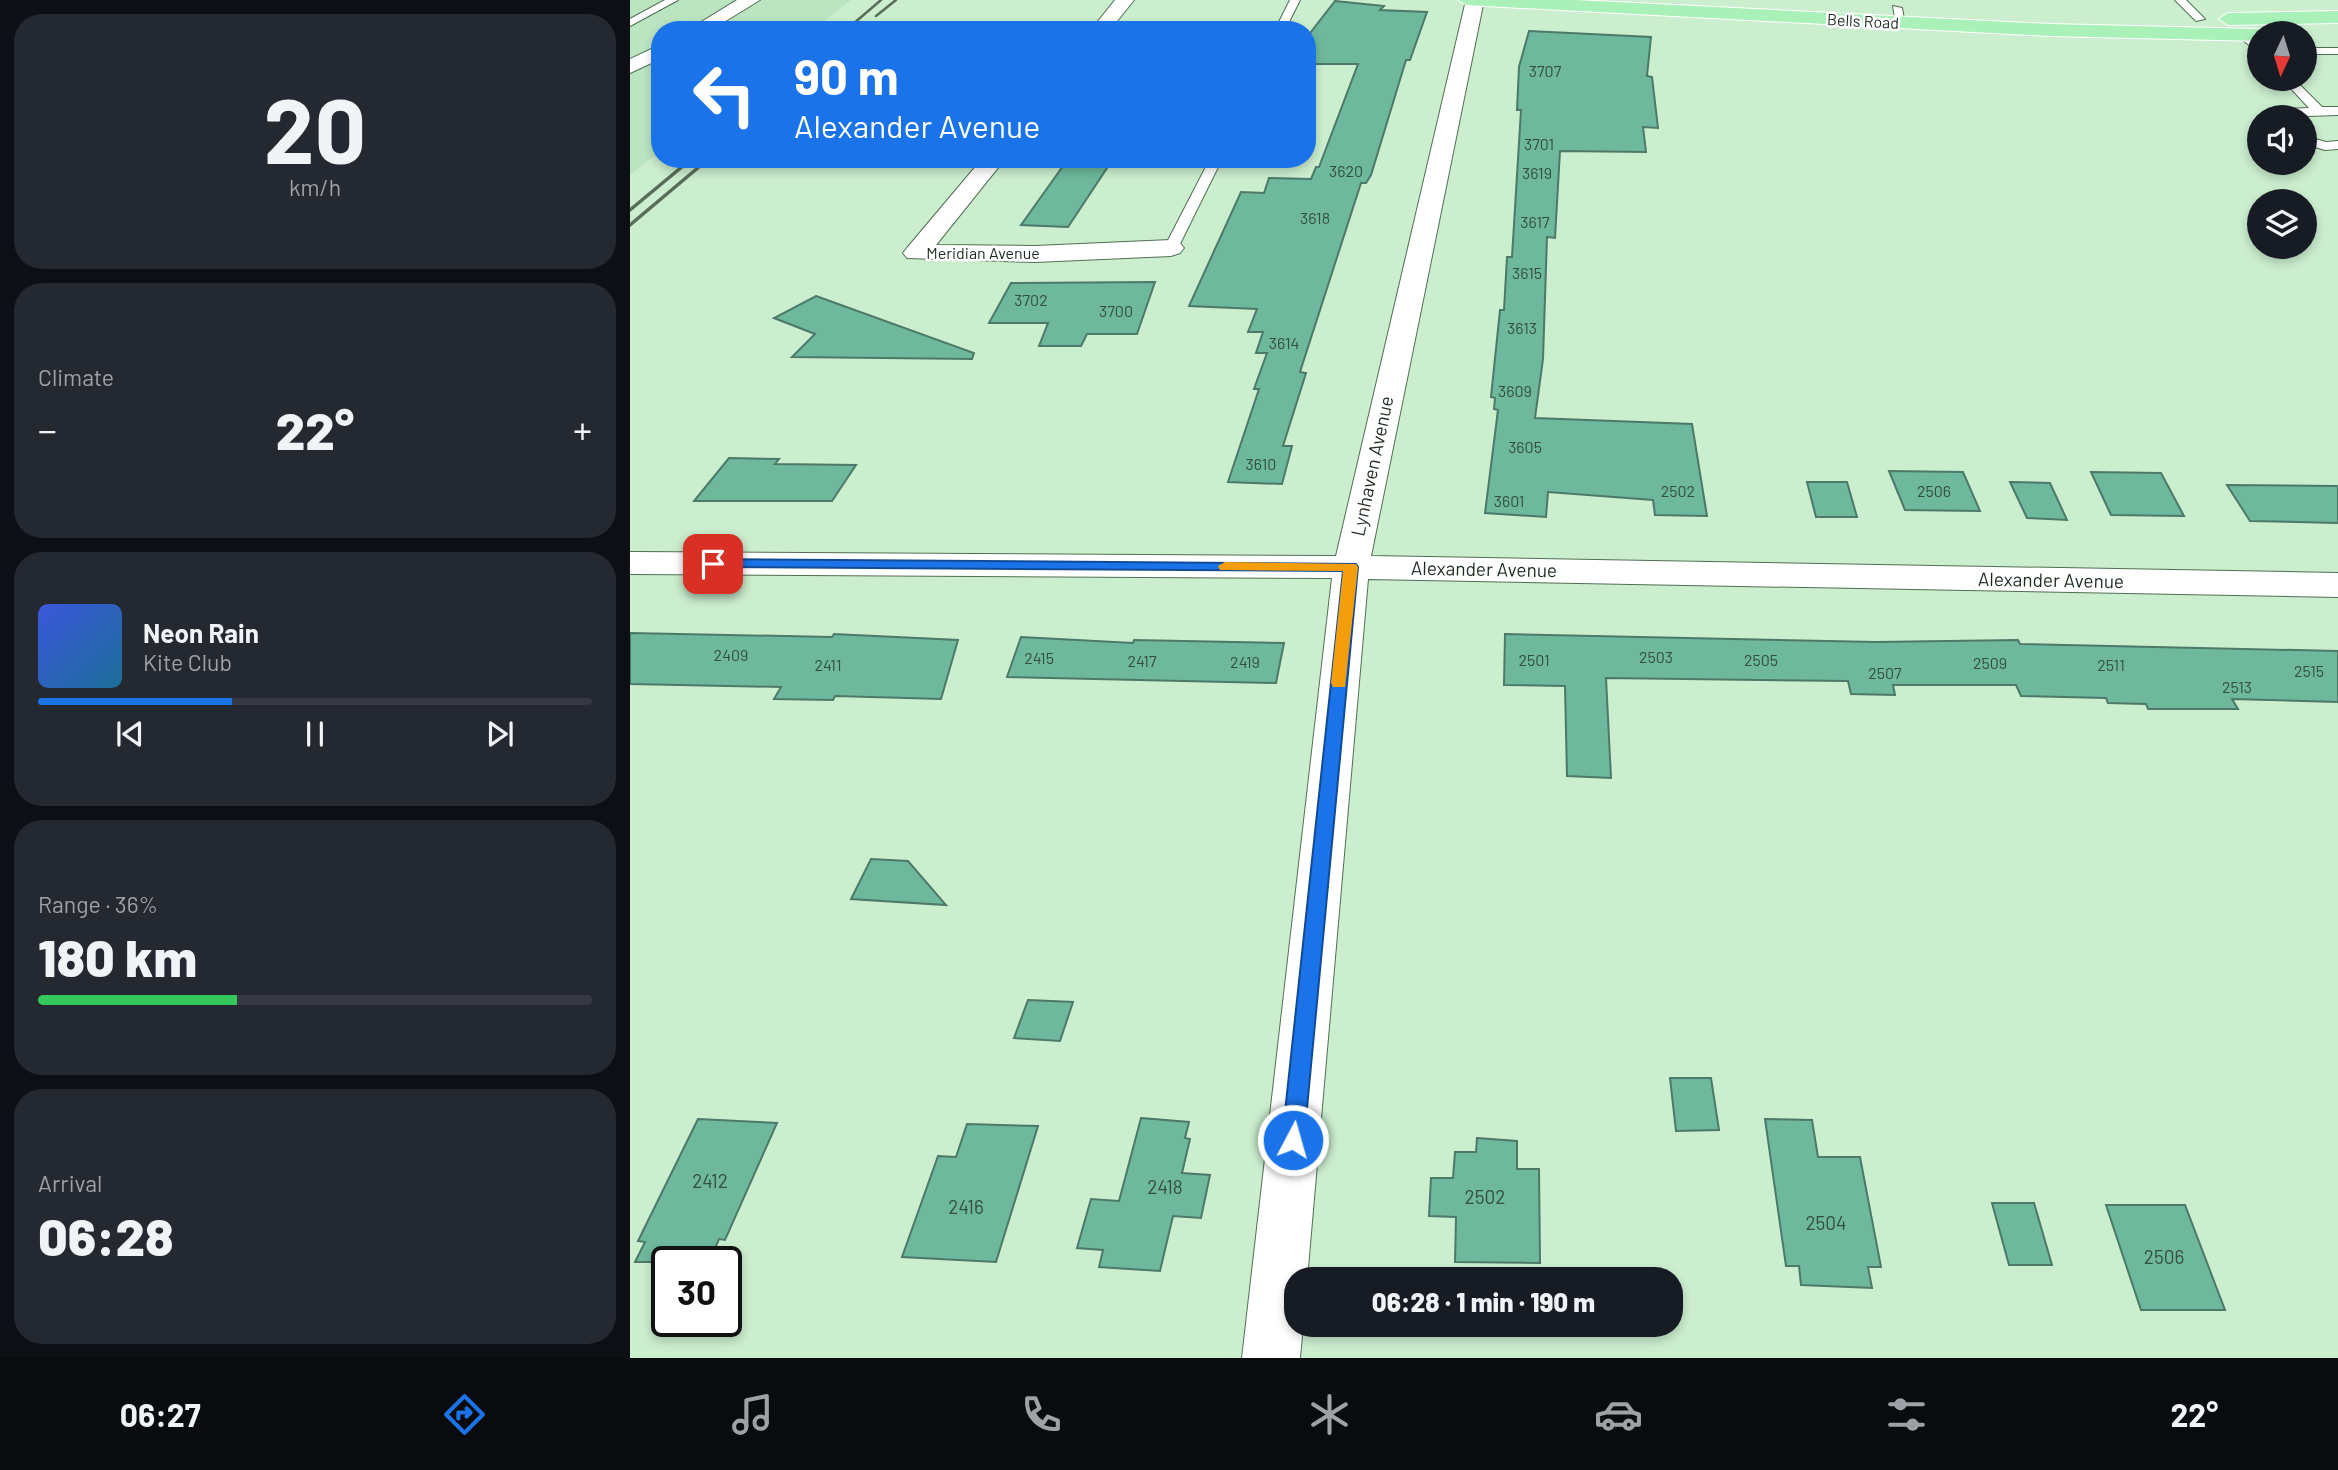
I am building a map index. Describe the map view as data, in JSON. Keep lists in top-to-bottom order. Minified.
{"streets":{"main road":["Bells Road"],"street":["Meridian Avenue","Lynhaven Avenue","Alexander Avenue"]},"crossings":[["Bells Road","Lynhaven Avenue"],["Lynhaven Avenue","Alexander Avenue"]],"house_numbers":["3707","3701","3620","3619","3618","3617","3615","3702","3700","3613","3614","3609","3605","3610","2502","2506","3601","2409","2503","2415","2501","2505","2417","2419","2509","2411","2511","2515","2507","2513","2412","2418","2502","2416","2504","2506"],"north":"bottom","page":{"tile":[["20","km/h"],"Climate",["Range · 36%","180 km"],["Arrival","06:28"]],"turn":["90 m","Alexander Avenue"],"heat":["−","22°","+"],"song":["Neon Rain","Kite Club"],"limit":"30","trip":"06:28 · 1 min · 190 m","tabs":["06:27","22°"]}}
